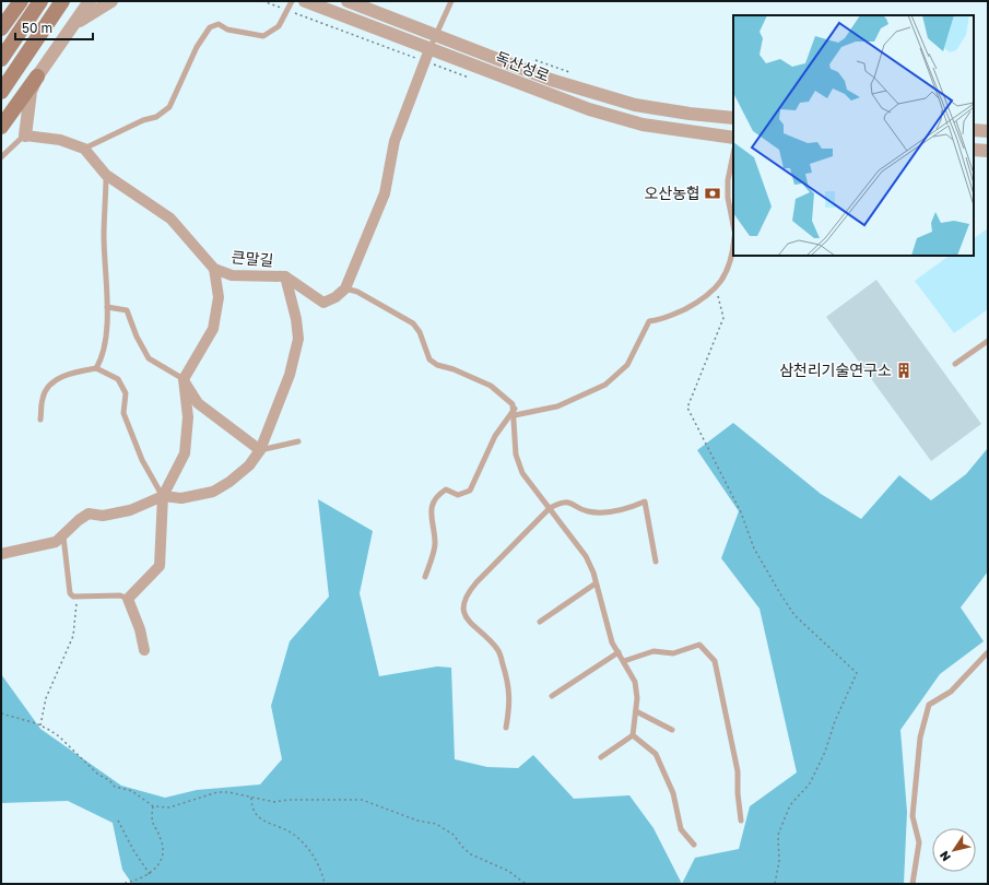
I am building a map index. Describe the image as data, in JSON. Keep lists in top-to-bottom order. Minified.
{"streets":{"street":["독산성로","큰말길"]},"places":{"bank":["오산농협"],"building":["삼천리기술연구소"]},"scale_bar":"50 m","north":"bottom left"}
